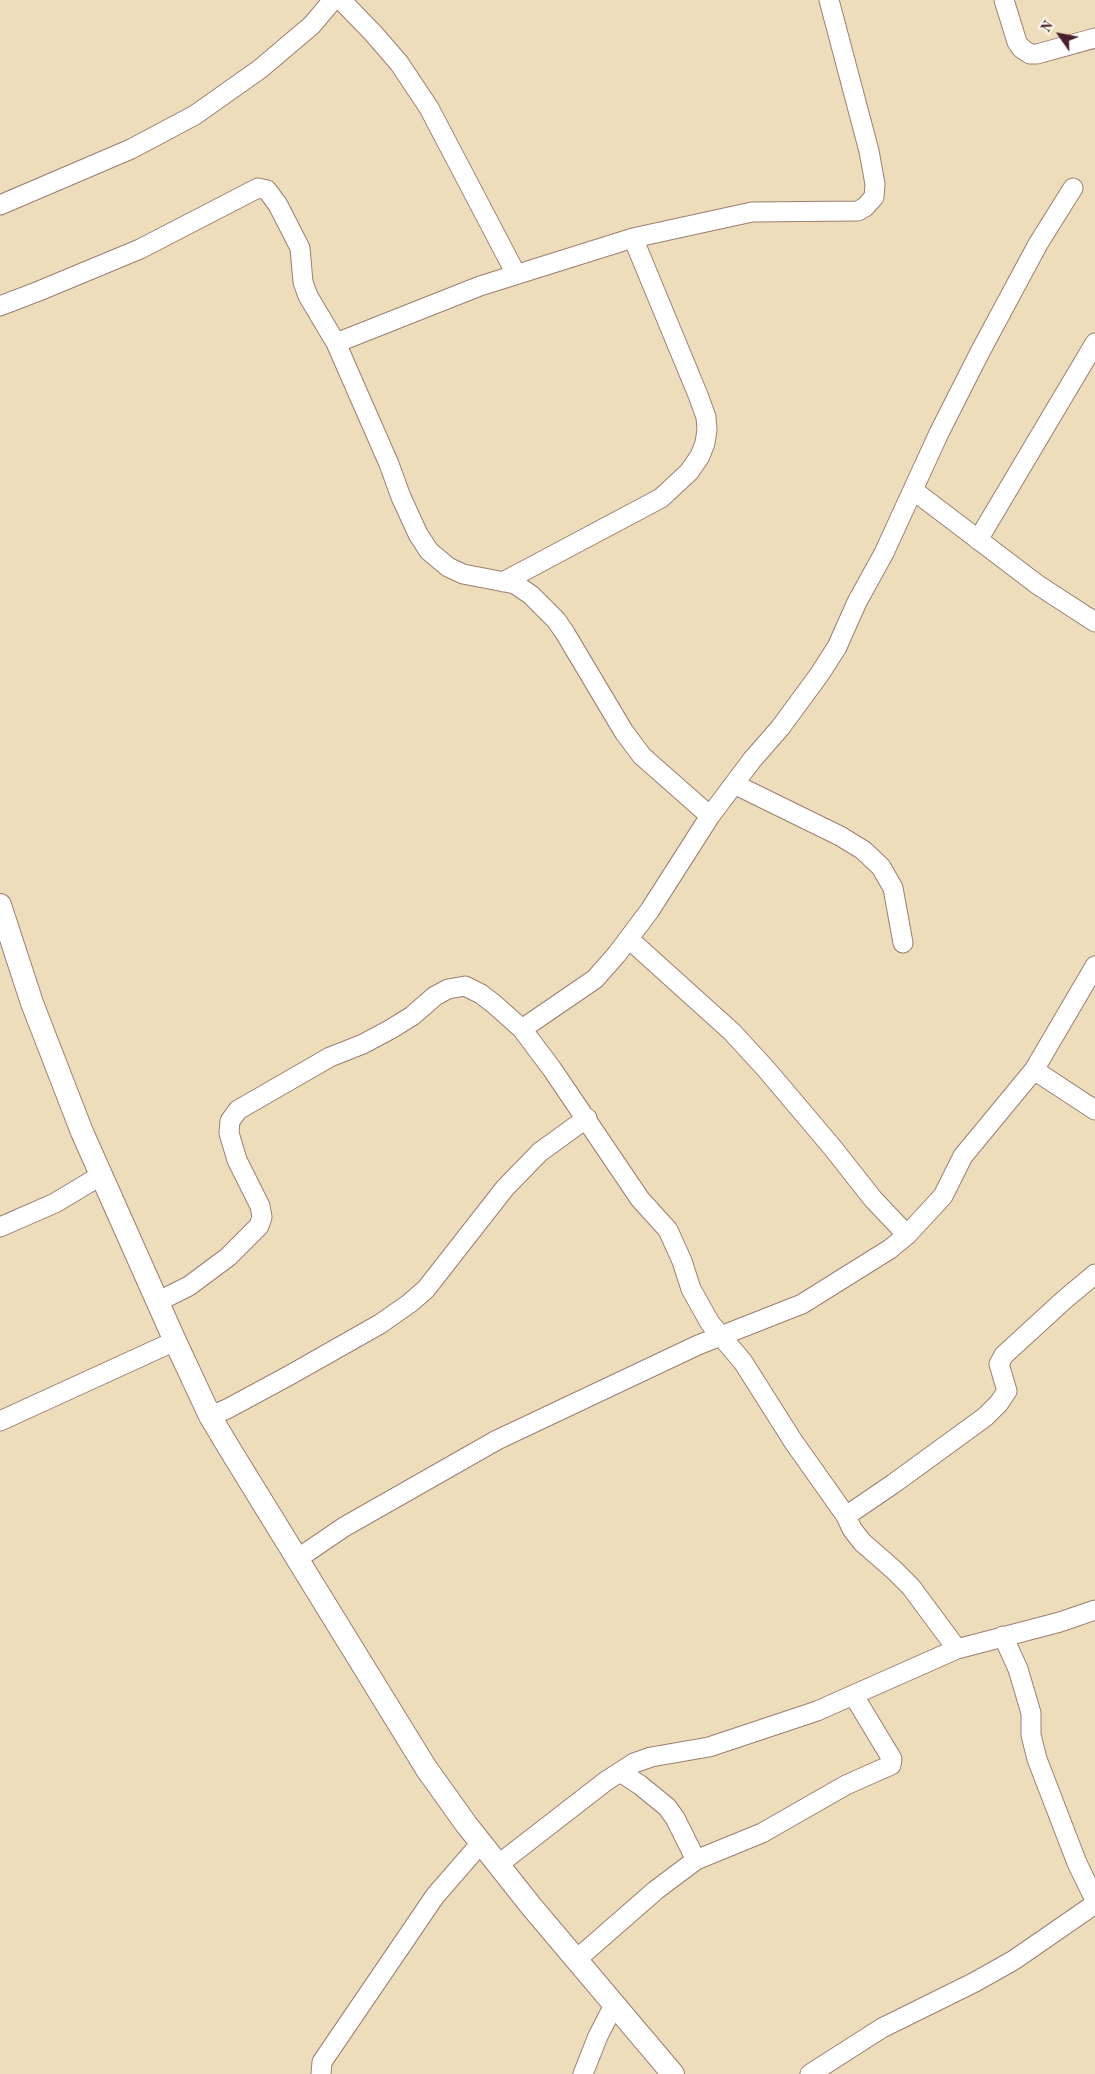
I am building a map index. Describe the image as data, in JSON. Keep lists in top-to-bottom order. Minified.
{"north":"top left"}
